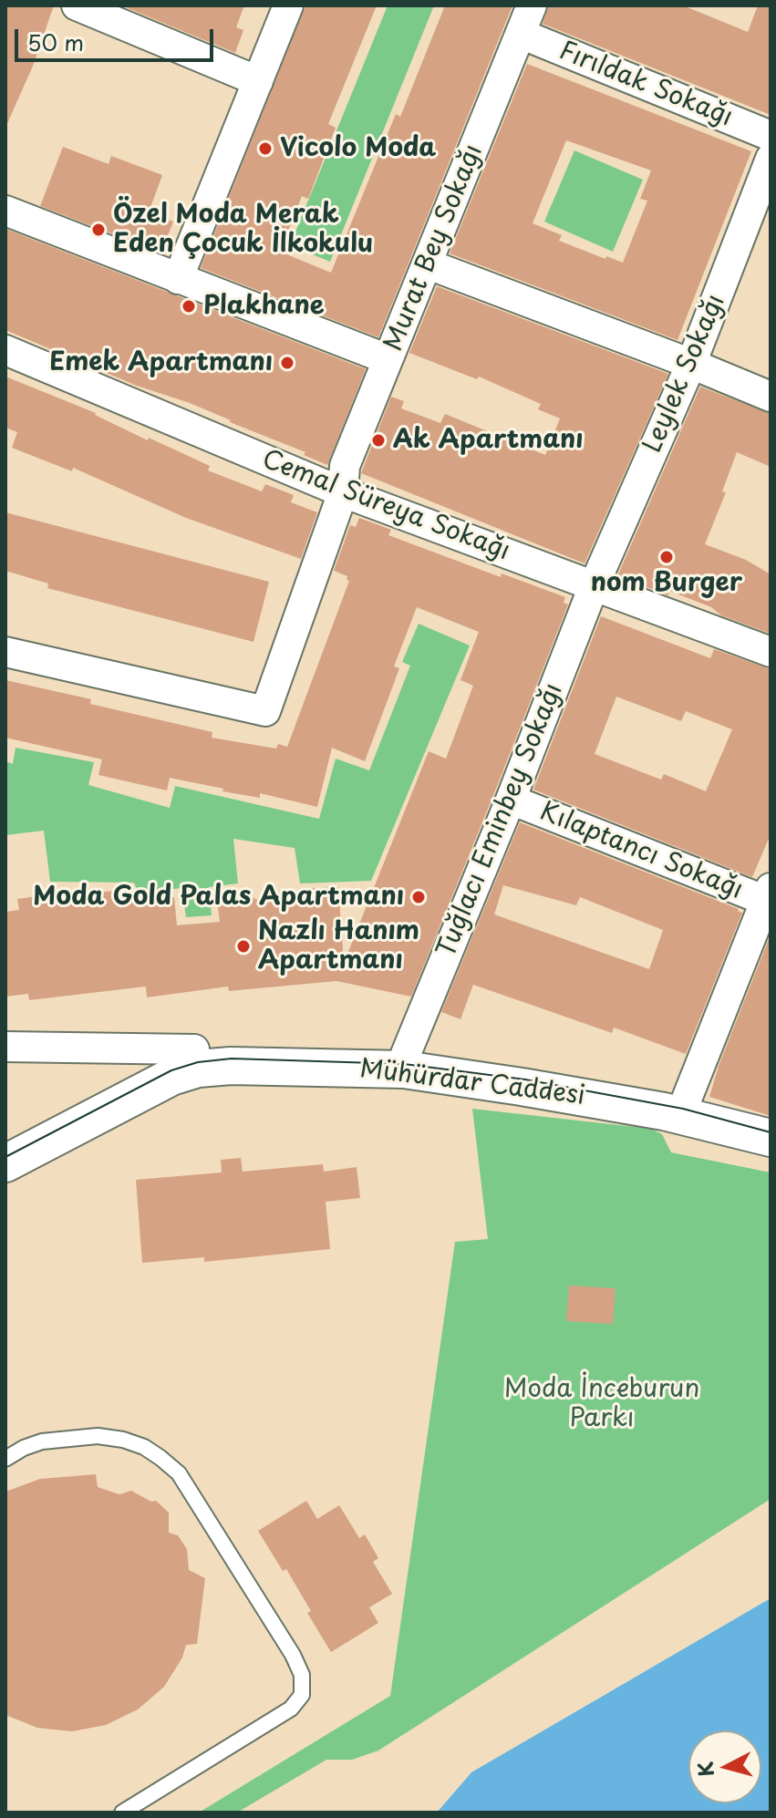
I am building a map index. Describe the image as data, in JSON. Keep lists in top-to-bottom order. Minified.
{"streets":{"street":["Fırıldak Sokağı","Murat Bey Sokağı","Leylek Sokağı","Cemal Süreya Sokağı","Tuğlacı Eminbey Sokağı","Kılaptancı Sokağı","Mühürdar Caddesi"]},"crossings":[["Fırıldak Sokağı","Murat Bey Sokağı"],["Murat Bey Sokağı","Cemal Süreya Sokağı"],["Leylek Sokağı","Cemal Süreya Sokağı"],["Leylek Sokağı","Tuğlacı Eminbey Sokağı"],["Cemal Süreya Sokağı","Tuğlacı Eminbey Sokağı"],["Tuğlacı Eminbey Sokağı","Kılaptancı Sokağı"],["Tuğlacı Eminbey Sokağı","Mühürdar Caddesi"]],"parks":["Moda İnceburun Parkı"],"places":["Vicolo Moda","Özel Moda Merak Eden Çocuk İlkokulu","Plakhane","Emek Apartmanı","Ak Apartmanı","nom Burger","Moda Gold Palas Apartmanı","Nazlı Hanım Apartmanı"],"scale_bar":"50 m","north":"left"}
